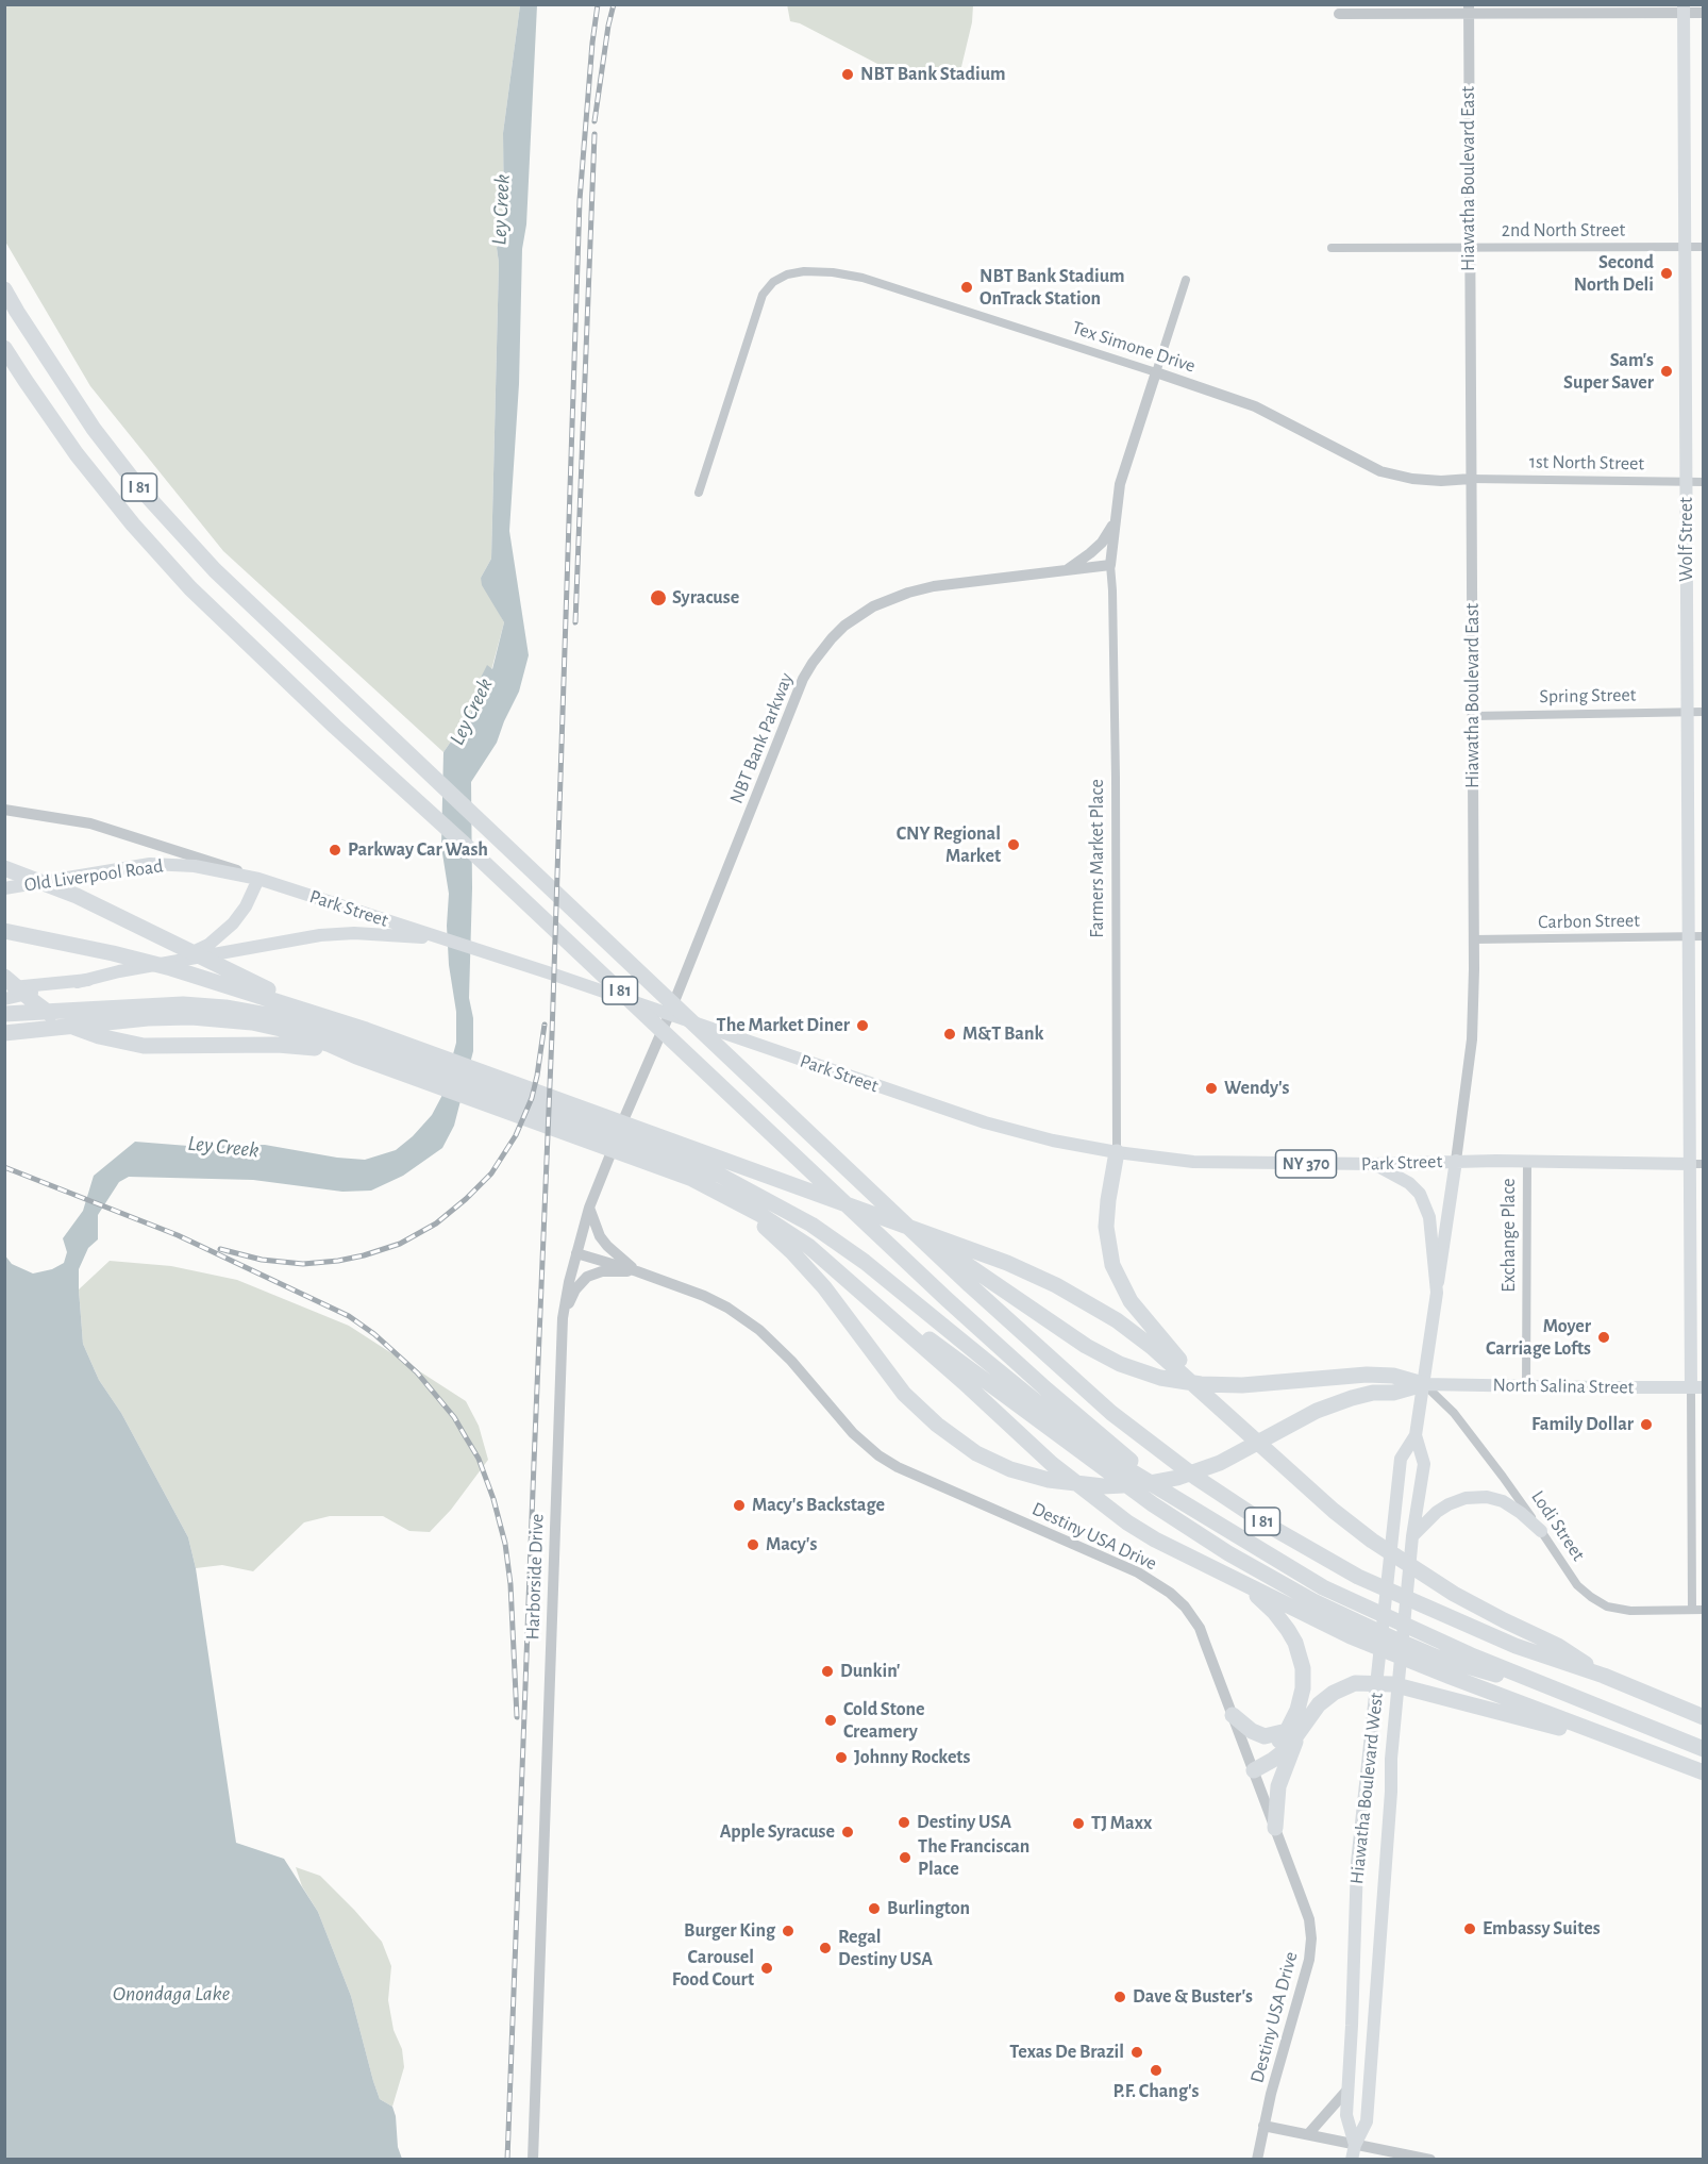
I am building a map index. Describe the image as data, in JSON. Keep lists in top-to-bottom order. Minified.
{"streets":{"highway":["I 81"],"main road":["Hiawatha Boulevard East","Wolf Street","Old Liverpool Road","Park Street","NY 370","North Salina Street","Hiawatha Boulevard West"],"street":["2nd North Street","Tex Simone Drive","1st North Street","Spring Street","NBT Bank Parkway","Farmers Market Place","Carbon Street","Exchange Place","Lodi Street","Destiny USA Drive","Harborside Drive"]},"crossings":[["Hiawatha Boulevard East","2nd North Street"],["Hiawatha Boulevard East","Tex Simone Drive"],["Hiawatha Boulevard East","1st North Street"],["Hiawatha Boulevard East","Spring Street"],["Hiawatha Boulevard East","Park Street"],["Hiawatha Boulevard East","Carbon Street"],["Hiawatha Boulevard East","North Salina Street"],["Hiawatha Boulevard East","Lodi Street"],["Hiawatha Boulevard East","Hiawatha Boulevard West"],["2nd North Street","Wolf Street"],["Tex Simone Drive","1st North Street"],["Tex Simone Drive","NBT Bank Parkway"],["1st North Street","Wolf Street"],["Wolf Street","Spring Street"],["Wolf Street","Park Street"],["Wolf Street","Carbon Street"],["Wolf Street","North Salina Street"],["Wolf Street","Lodi Street"],["NBT Bank Parkway","Farmers Market Place"],["NBT Bank Parkway","Park Street"],["NBT Bank Parkway","Harborside Drive"],["Farmers Market Place","Park Street"],["Old Liverpool Road","Park Street"],["Old Liverpool Road","NY 370"],["Park Street","NY 370"],["Park Street","Exchange Place"],["Park Street","Harborside Drive"],["Exchange Place","North Salina Street"],["North Salina Street","Lodi Street"],["North Salina Street","Hiawatha Boulevard West"],["Lodi Street","Hiawatha Boulevard West"],["Destiny USA Drive","Harborside Drive"]],"water":["Ley Creek","Onondaga Lake"],"places":["NBT Bank Stadium","Second North Deli","NBT Bank Stadium OnTrack Station","Sam's Super Saver","Syracuse","CNY Regional Market","Parkway Car Wash","The Market Diner","M&T Bank","Wendy's","Moyer Carriage Lofts","Family Dollar","Macy's Backstage","Macy's","Dunkin'","Cold Stone Creamery","Johnny Rockets","Destiny USA","TJ Maxx","Apple Syracuse","The Franciscan Place","Burlington","Embassy Suites","Burger King","Regal Destiny USA","Carousel Food Court","Dave & Buster's","Texas De Brazil","P.F. Chang's"]}
